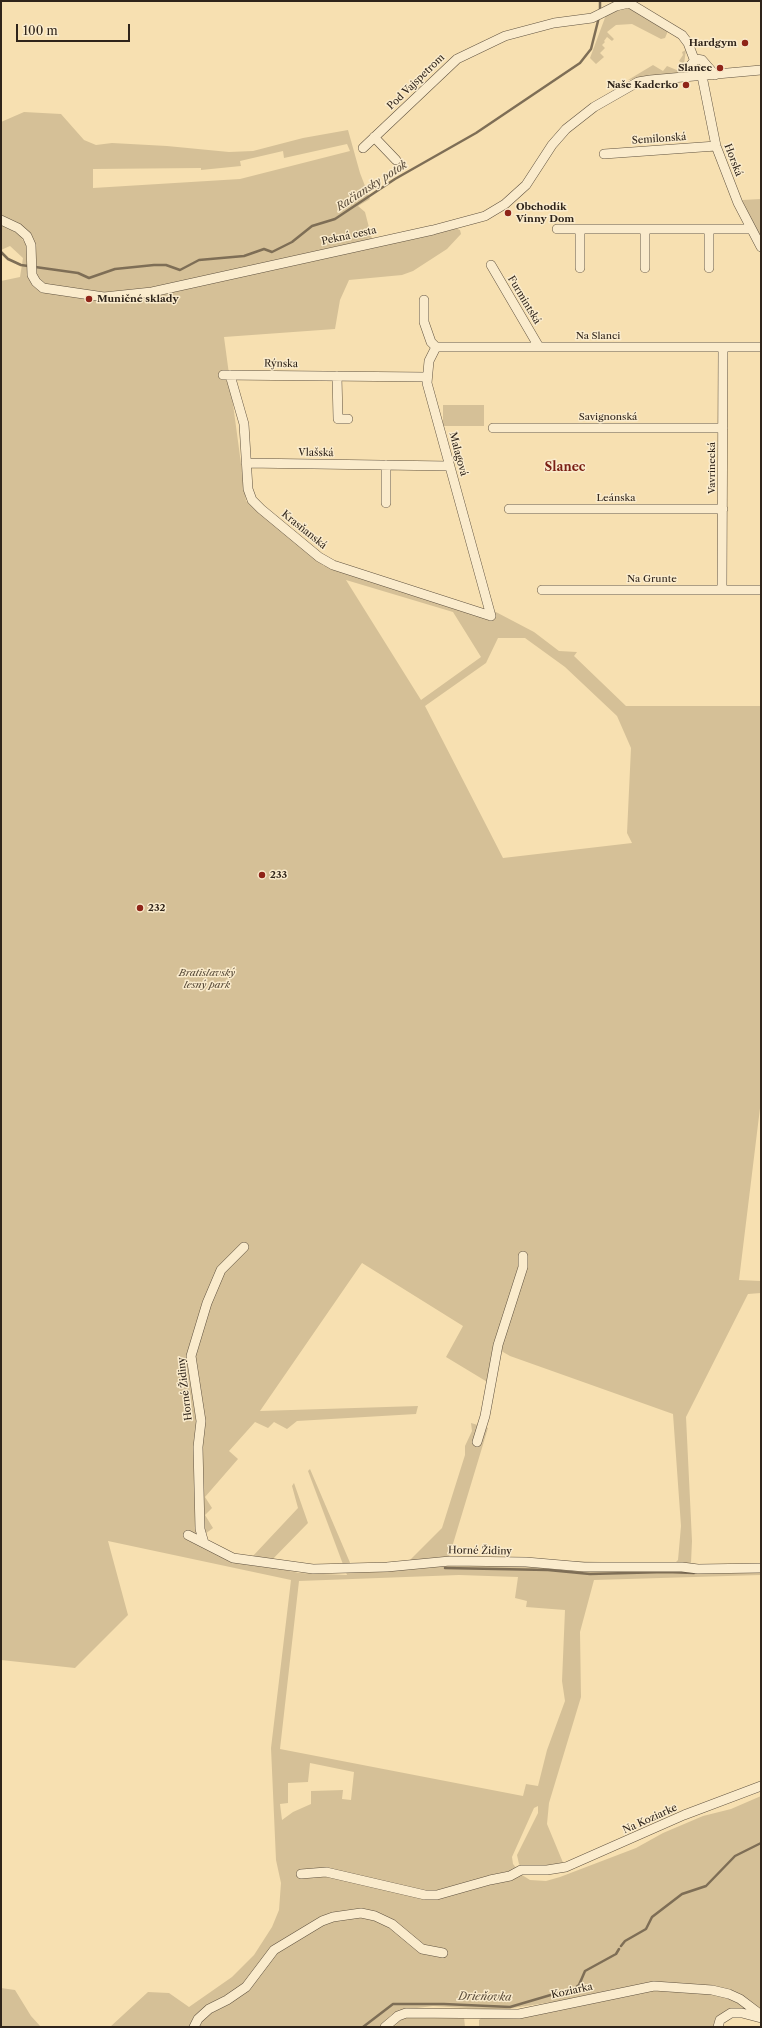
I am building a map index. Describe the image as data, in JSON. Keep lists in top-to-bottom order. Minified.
{"streets":{"street":["Pod Vajspetrom","Semilonská","Horská","Pekná cesta","Furmintská","Na Slanci","Rýnska","Savignonská","Vlašská","Malagová","Vavrinecká","Leánska","Krasňanská","Na Grunte","Horné Židiny","Na Koziarke","Koziarka"]},"crossings":[["Semilonská","Horská"],["Horská","Pekná cesta"],["Furmintská","Na Slanci"],["Na Slanci","Malagová"],["Na Slanci","Vavrinecká"],["Rýnska","Malagová"],["Rýnska","Krasňanská"],["Savignonská","Vavrinecká"],["Vlašská","Malagová"],["Vlašská","Krasňanská"],["Malagová","Krasňanská"],["Vavrinecká","Leánska"],["Vavrinecká","Na Grunte"]],"districts":["Slanec"],"water":["Račiansky potok","Drieňovka"],"parks":["Bratislavský lesný park"],"places":["Hardgym","Slanec","Naše Kaderko","Obchodík Vínny Dom","Muničné sklady","233","232"],"scale_bar":"100 m"}
